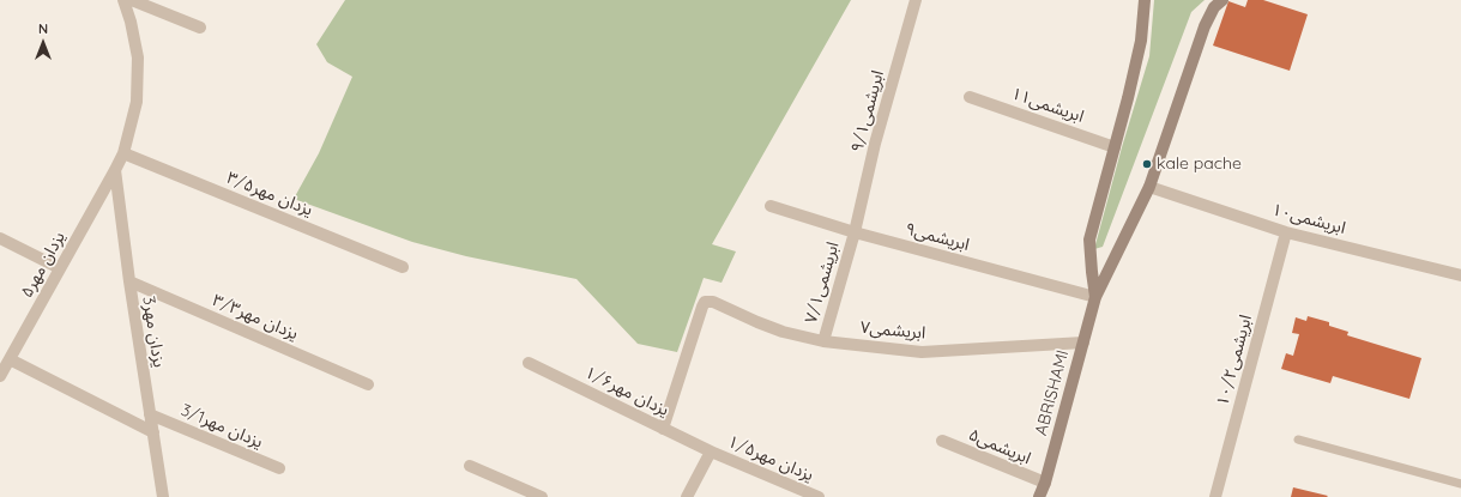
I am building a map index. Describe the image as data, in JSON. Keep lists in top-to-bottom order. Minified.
{"streets":{"main road":["ABRISHAMI"],"street":["ابریشمی۱۱","۹/۱ابریشمی","۳/۵یزدان مهر","ابریشمی۱۰","ابریشمی۹","یزدان مهر۵","ابریشمی۷/۱","۳/۳یزدان مهر","ابریشمی۷","3یزدان مهر","۱۰/۲ابریشمی","۱/۶یزدان مهر","3/1یزدان مهر","ابریشمی۵","۱/۵یزدان مهر"]},"crossings":[["۹/۱ابریشمی","ابریشمی۹"],["۹/۱ابریشمی","ابریشمی۷/۱"],["۳/۵یزدان مهر","یزدان مهر۵"],["ابریشمی۱۰","۱۰/۲ابریشمی"],["ابریشمی۹","ابریشمی۷/۱"],["ابریشمی۹","ABRISHAMI"],["یزدان مهر۵","3یزدان مهر"],["ابریشمی۷/۱","ابریشمی۷"],["۳/۳یزدان مهر","3یزدان مهر"],["ابریشمی۷","۱/۶یزدان مهر"],["ابریشمی۷","ABRISHAMI"],["3یزدان مهر","3/1یزدان مهر"],["۱/۶یزدان مهر","۱/۵یزدان مهر"],["ABRISHAMI","ابریشمی۵"]],"places":["kale pache"],"north":"top"}
